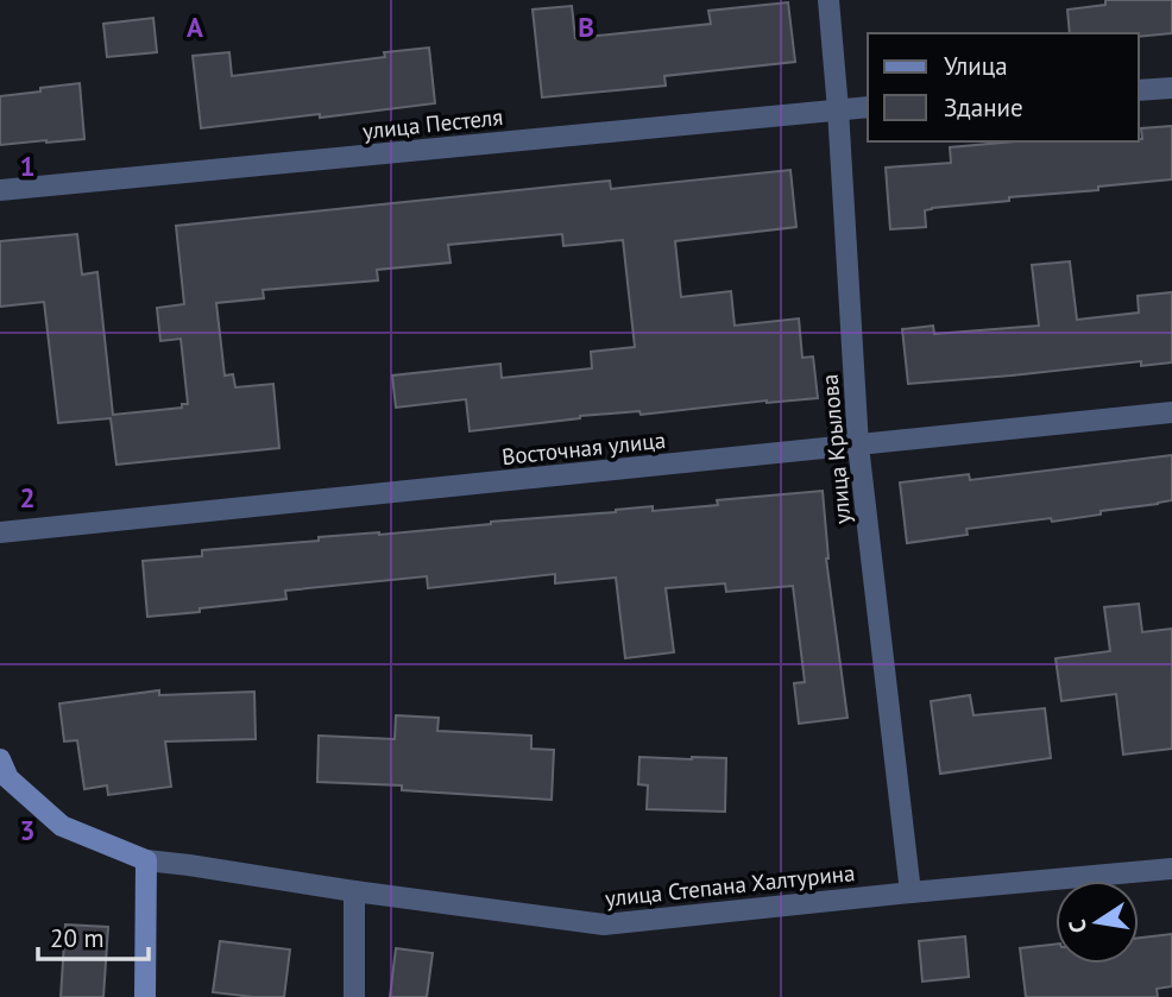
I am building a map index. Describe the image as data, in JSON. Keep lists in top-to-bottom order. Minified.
{"streets":{"street":["улица Пестеля","Восточная улица","улица Крылова","улица Степана Халтурина"]},"crossings":[["улица Пестеля","улица Крылова"],["Восточная улица","улица Крылова"],["улица Крылова","улица Степана Халтурина"]],"legend":["Улица","Здание"],"scale_bar":"20 m","north":"left","grid":{"columns":["A","B"],"rows":["1","2","3"]}}
